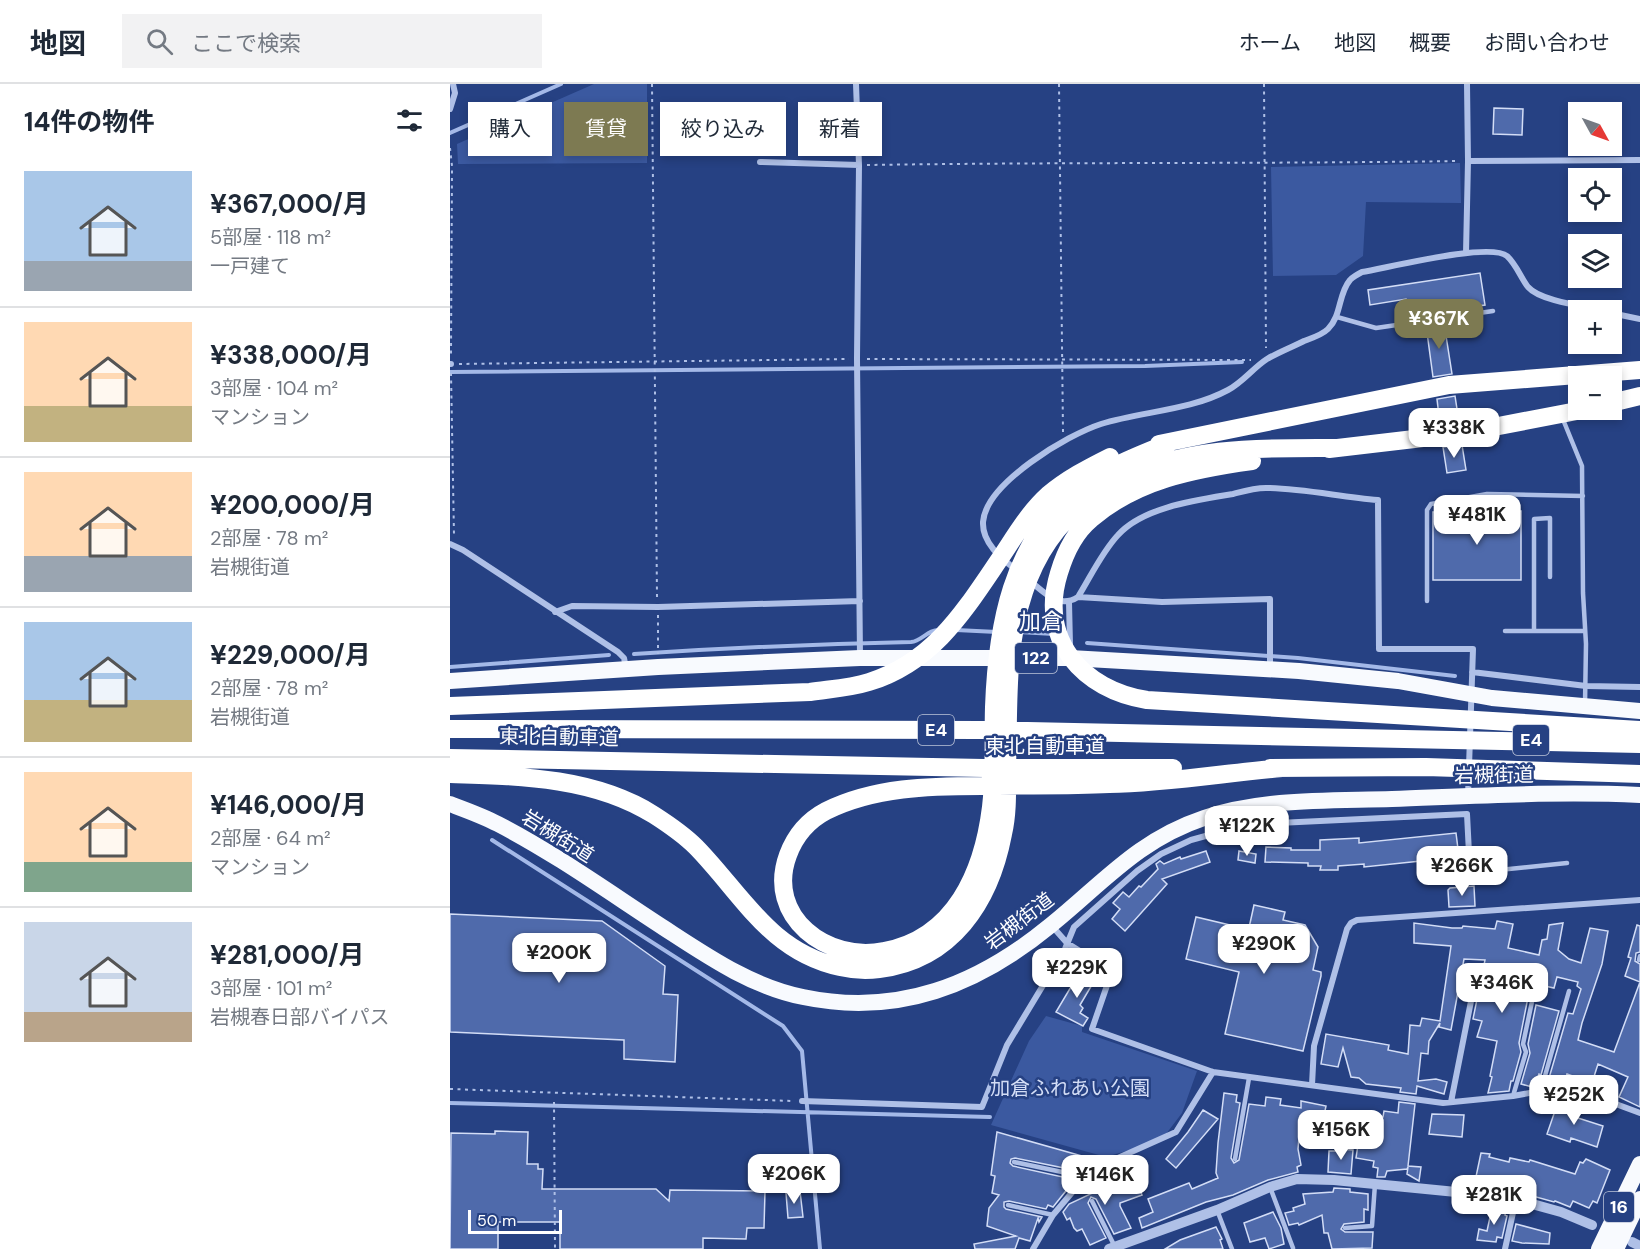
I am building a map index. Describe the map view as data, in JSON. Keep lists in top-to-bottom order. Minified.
{"streets":{"highway":["122","E4","東北自動車道","岩槻街道","16"]},"districts":["加倉"],"parks":["加倉ふれあい公園"],"scale_bar":"50 m","north":"bottom right","page":{"header":"地図","search":"ここで検索","nav":["ホーム","地図","概要","お問い合わせ"],"heading":"14件の物件","map_buttons":["+","−"],"chip":["購入","賃貸","絞り込み","新着"],"list":[{"name":"¥367,000/月","note":"5部屋 · 118 m² · 一戸建て"},{"name":"¥338,000/月","note":"3部屋 · 104 m² · マンション"},{"name":"¥200,000/月","note":"2部屋 · 78 m² · 岩槻街道"},{"name":"¥229,000/月","note":"2部屋 · 78 m² · 岩槻街道"},{"name":"¥146,000/月","note":"2部屋 · 64 m² · マンション"},{"name":"¥281,000/月","note":"3部屋 · 101 m² · 岩槻春日部バイパス"}],"price":["¥367K","¥338K","¥481K","¥122K","¥266K","¥290K","¥200K","¥229K","¥346K","¥252K","¥156K","¥206K","¥146K","¥281K"],"scale":"50 m"}}
